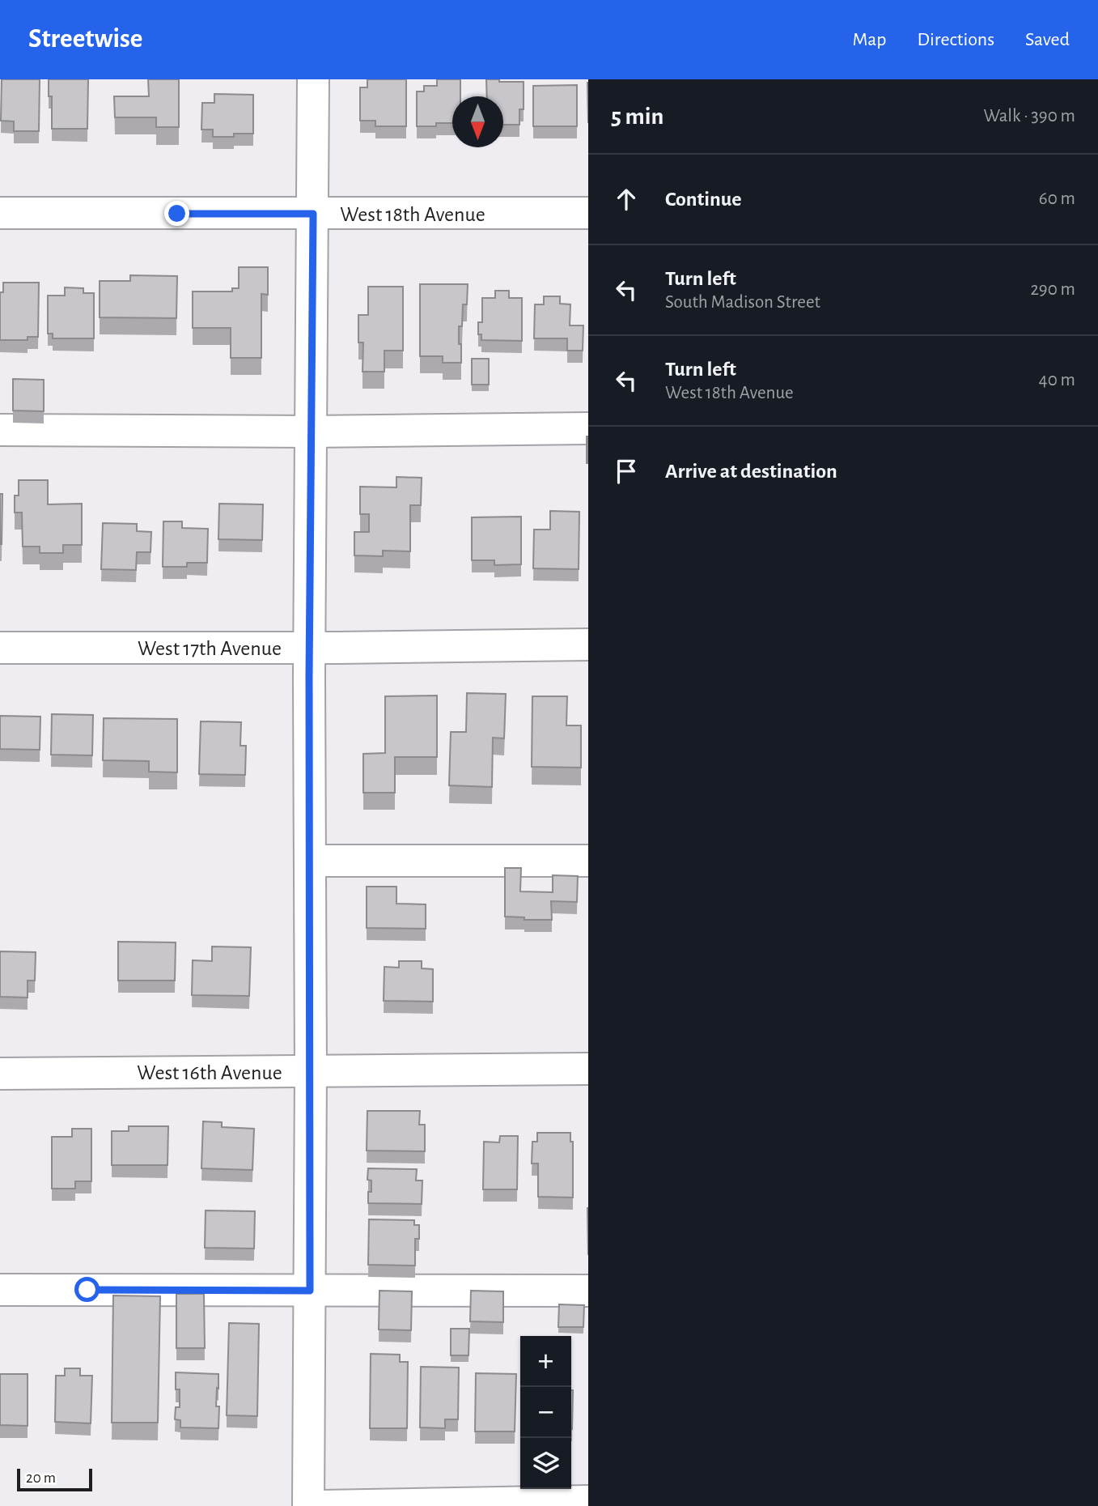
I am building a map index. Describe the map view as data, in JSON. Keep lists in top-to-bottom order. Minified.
{"streets":{"street":["West 18th Avenue","West 17th Avenue","West 16th Avenue"]},"scale_bar":"20 m","north":"bottom","page":{"header":"Streetwise","nav":["Map","Directions","Saved"],"heading":["5 min","Walk · 390 m"],"list":[["Continue","60 m"],["Turn left","South Madison Street","290 m"],["Turn left","West 18th Avenue","40 m"],"Arrive at destination"],"map_buttons":["+","−"],"scale":"20 m"}}
